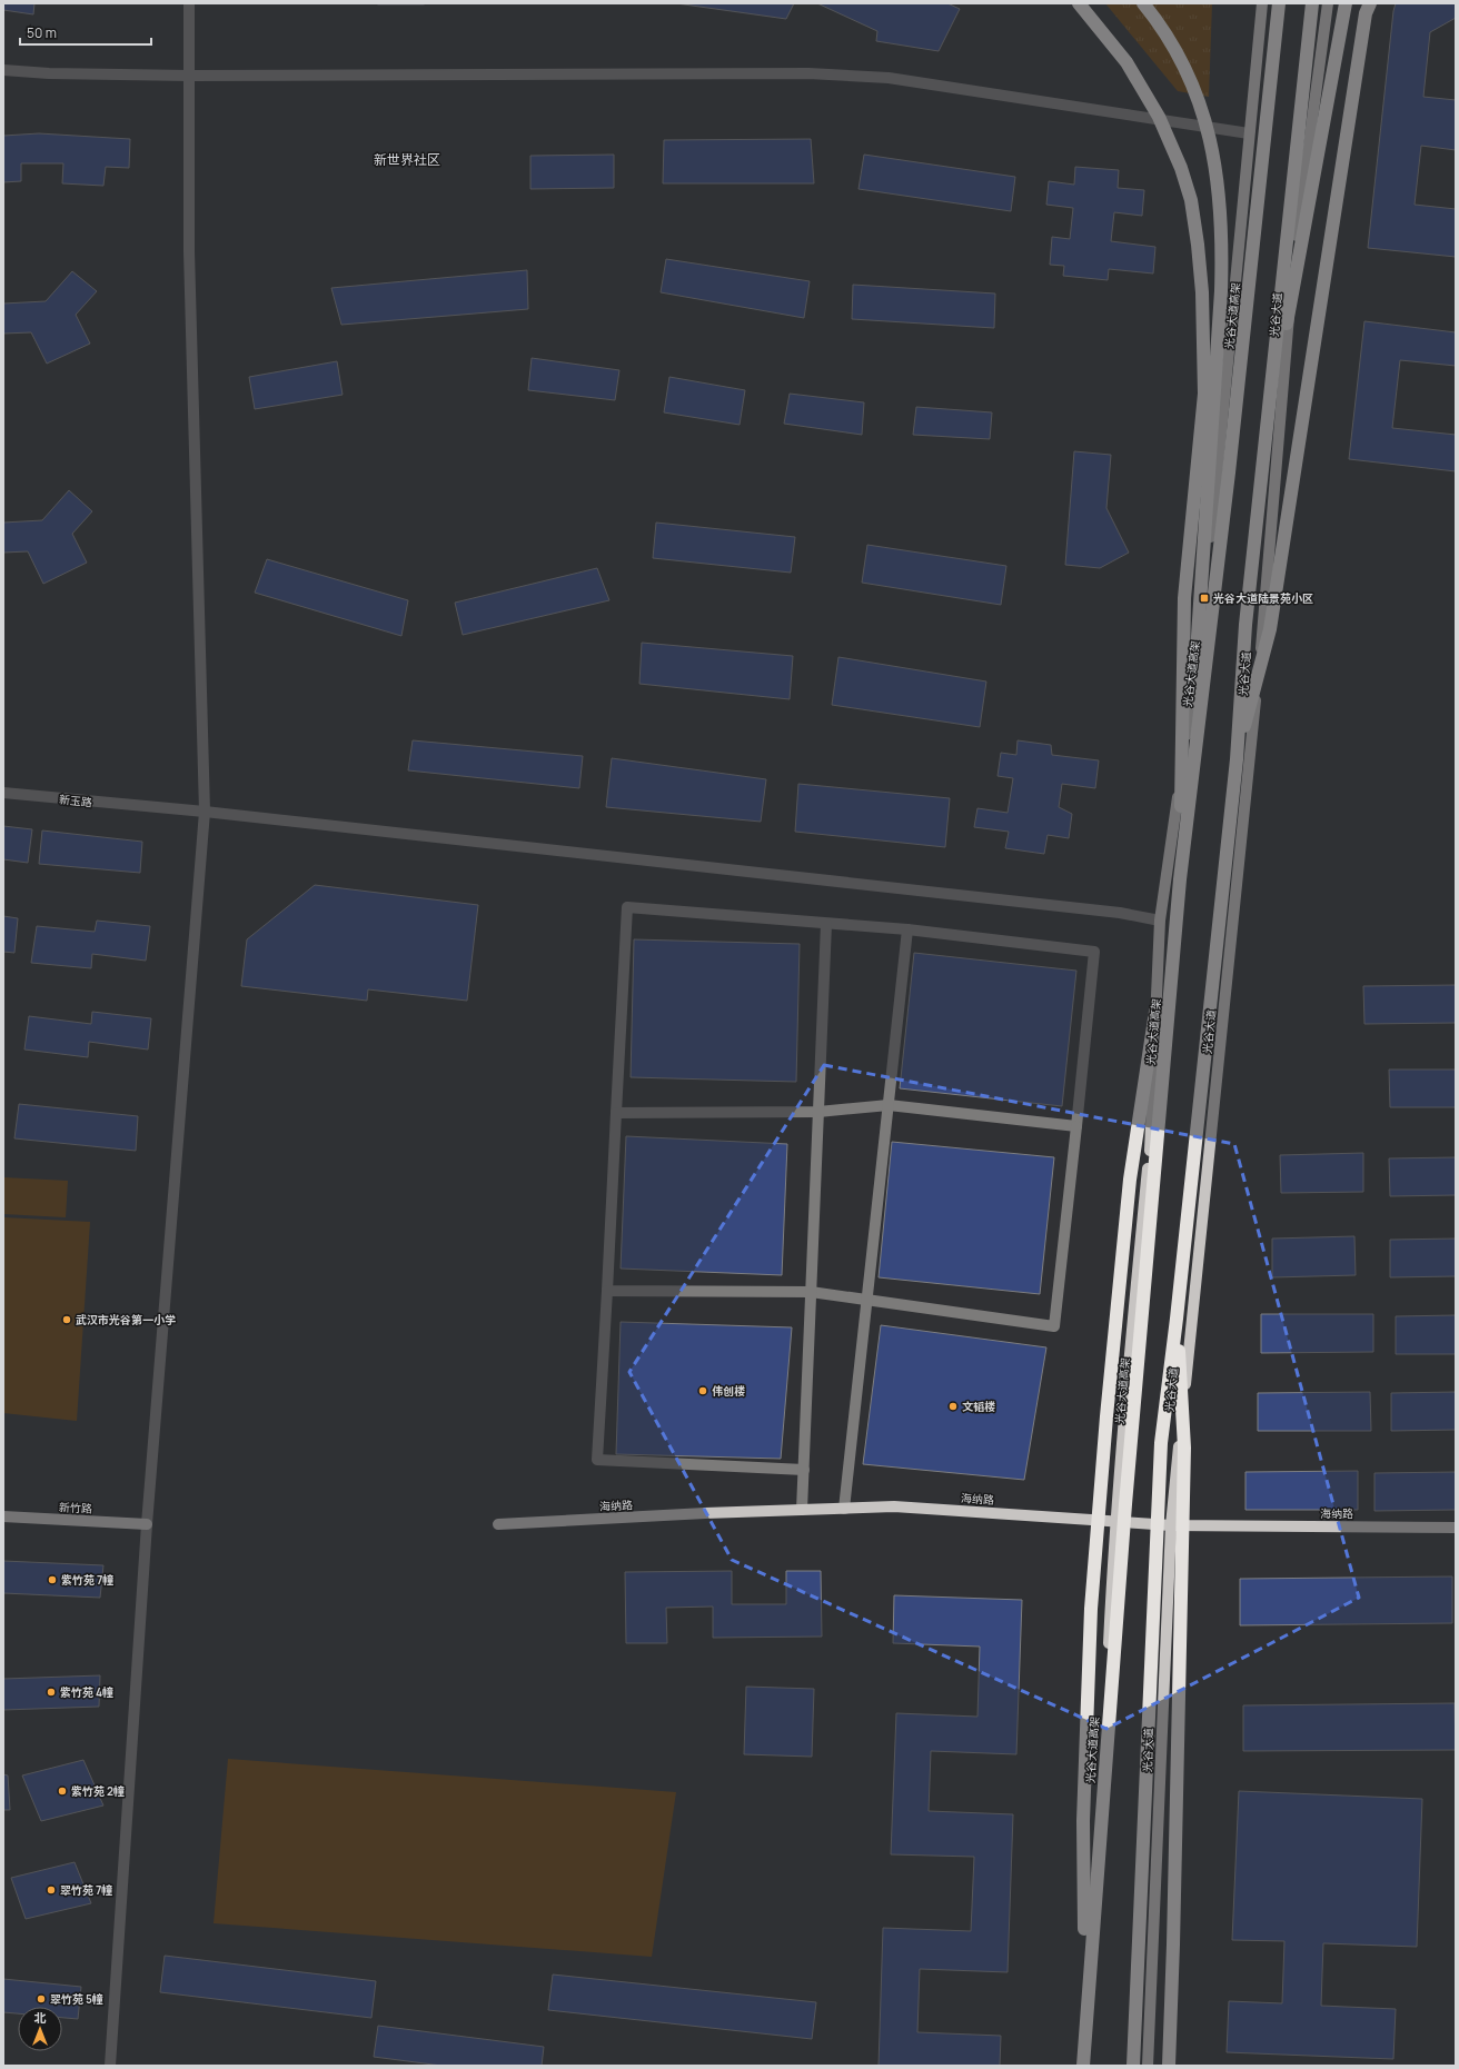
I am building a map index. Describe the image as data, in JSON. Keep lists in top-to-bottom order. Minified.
{"streets":{"highway":["光谷大道高架"],"main road":["光谷大道","海纳路","新竹路"],"street":["新玉路"]},"crossings":[["光谷大道","海纳路"]],"districts":["新世界社区"],"places":{"transit":["光谷大道陆景苑小区"],"other":["武汉市光谷第一小学","伟创楼","文韬楼","紫竹苑 7幢","紫竹苑 4幢","紫竹苑 2幢","翠竹苑 7幢","翠竹苑 5幢"]},"scale_bar":"50 m","north":"top"}
